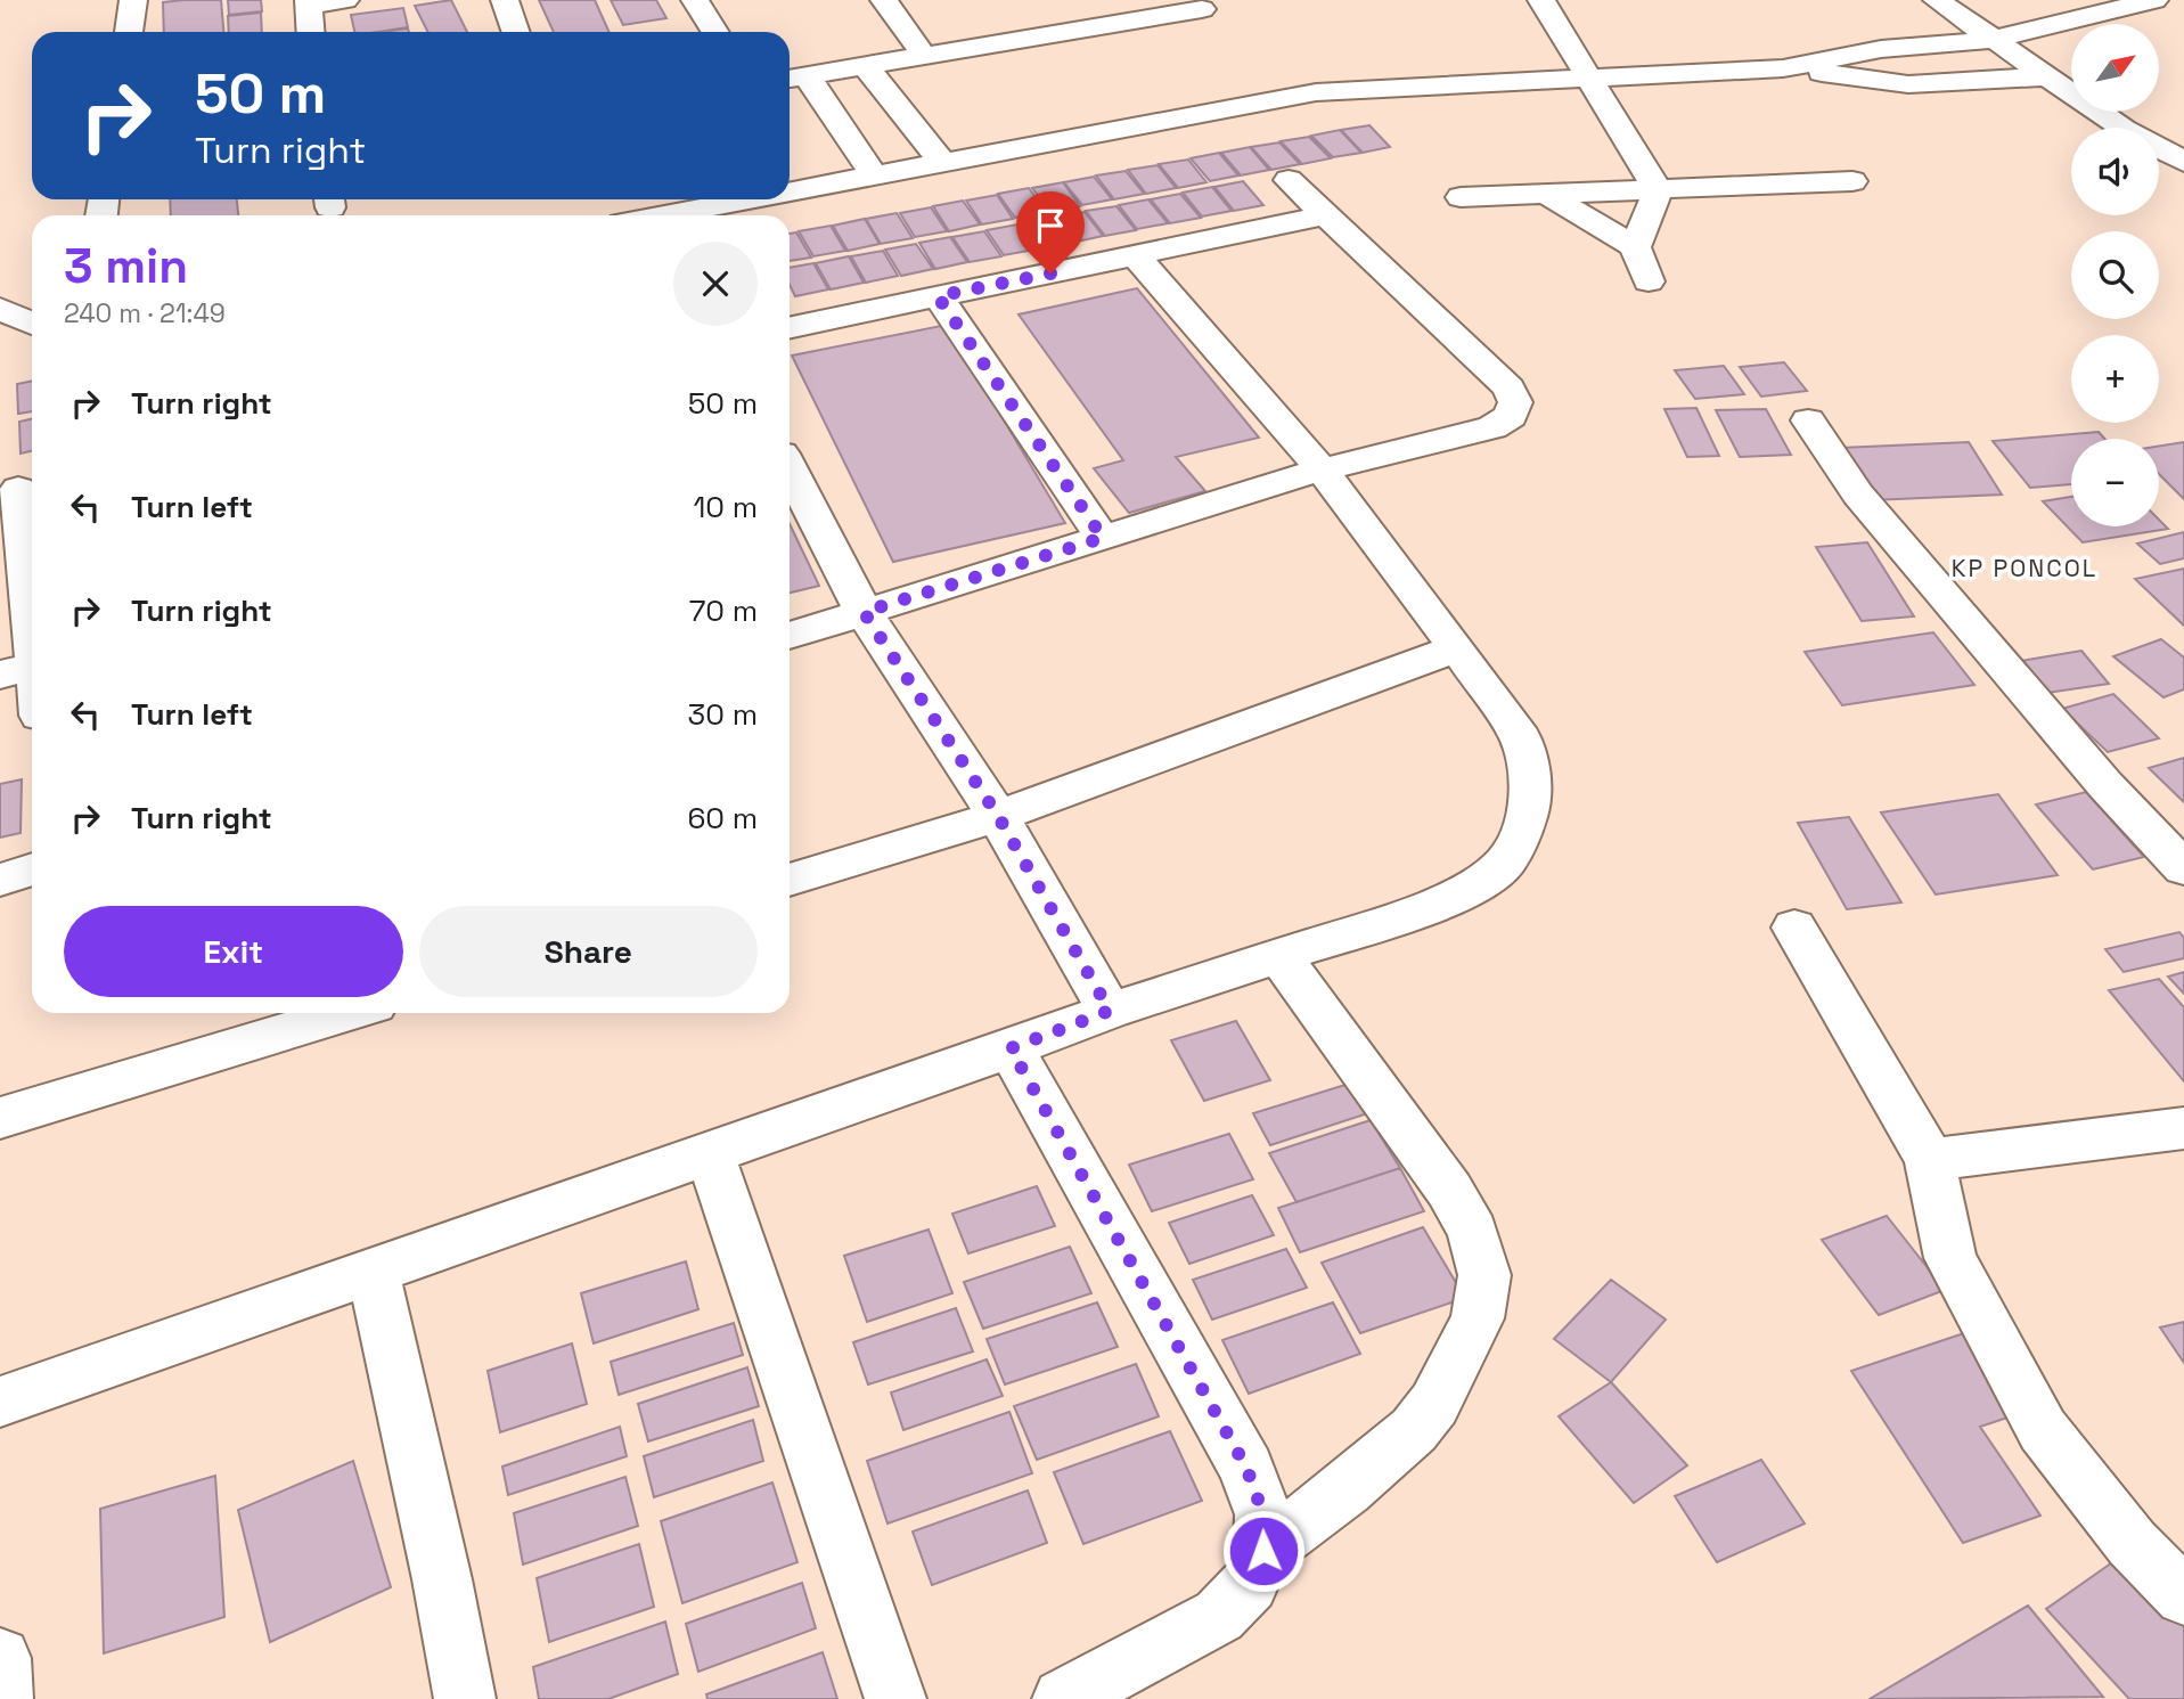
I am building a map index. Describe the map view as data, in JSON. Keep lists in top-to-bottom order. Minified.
{"districts":["KP PONCOL"],"north":"top right","page":{"map_buttons":["+","−"],"turn":["50 m","Turn right"],"heading":["3 min","240 m · 21:49"],"list":[{"name":"Turn right","value":"50 m"},{"name":"Turn left","value":"10 m"},{"name":"Turn right","value":"70 m"},{"name":"Turn left","value":"30 m"},{"name":"Turn right","value":"60 m"}],"buttons":["Exit","Share"]}}
